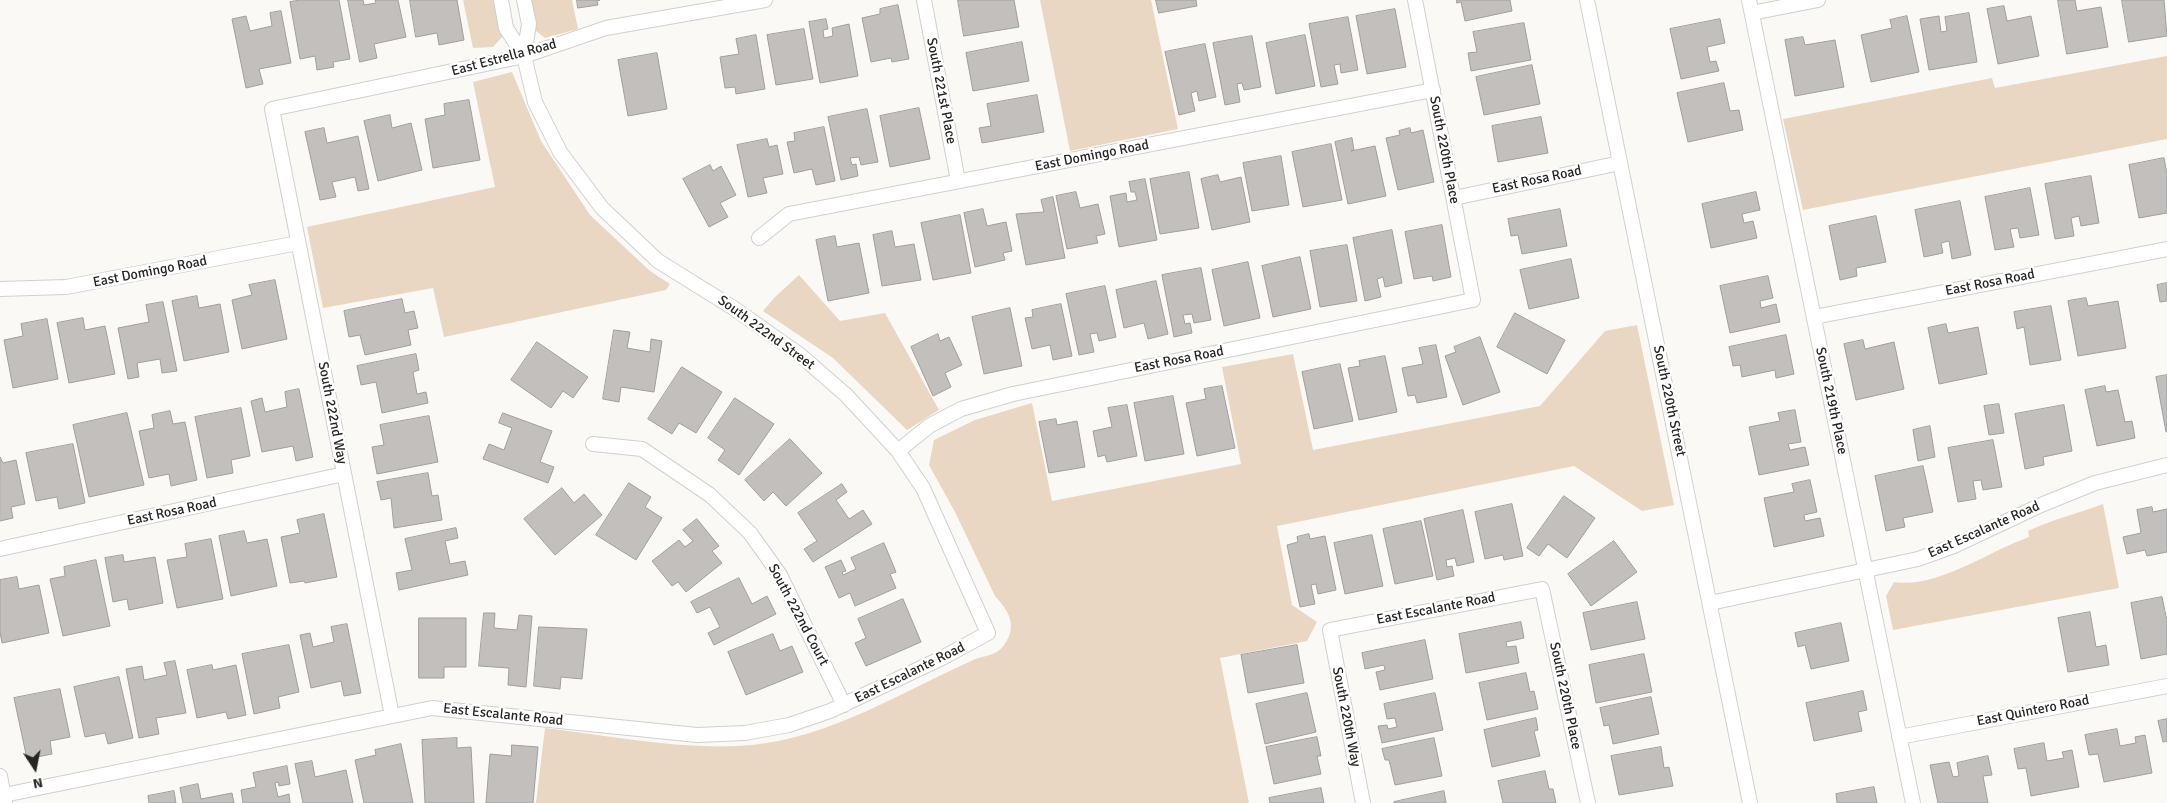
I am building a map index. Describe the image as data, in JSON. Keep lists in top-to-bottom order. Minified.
{"streets":{"street":["East Estrella Road","South 221st Place","South 220th Place","East Domingo Road","East Rosa Road","South 222nd Street","South 220th Street","South 219th Place","South 222nd Way","East Escalante Road","South 222nd Court","East Quintero Road","South 220th Way"]},"crossings":[["East Estrella Road","South 222nd Street"],["East Estrella Road","South 222nd Way"],["South 221st Place","East Domingo Road"],["South 220th Place","East Domingo Road"],["South 220th Place","East Rosa Road"],["South 220th Place","East Escalante Road"],["East Domingo Road","South 222nd Way"],["East Rosa Road","South 222nd Street"],["East Rosa Road","South 220th Street"],["East Rosa Road","South 219th Place"],["East Rosa Road","South 222nd Way"],["South 222nd Street","East Escalante Road"],["South 220th Street","East Escalante Road"],["South 219th Place","East Escalante Road"],["South 219th Place","East Quintero Road"],["South 222nd Way","East Escalante Road"],["East Escalante Road","South 222nd Court"],["East Escalante Road","South 220th Way"]],"north":"bottom"}
